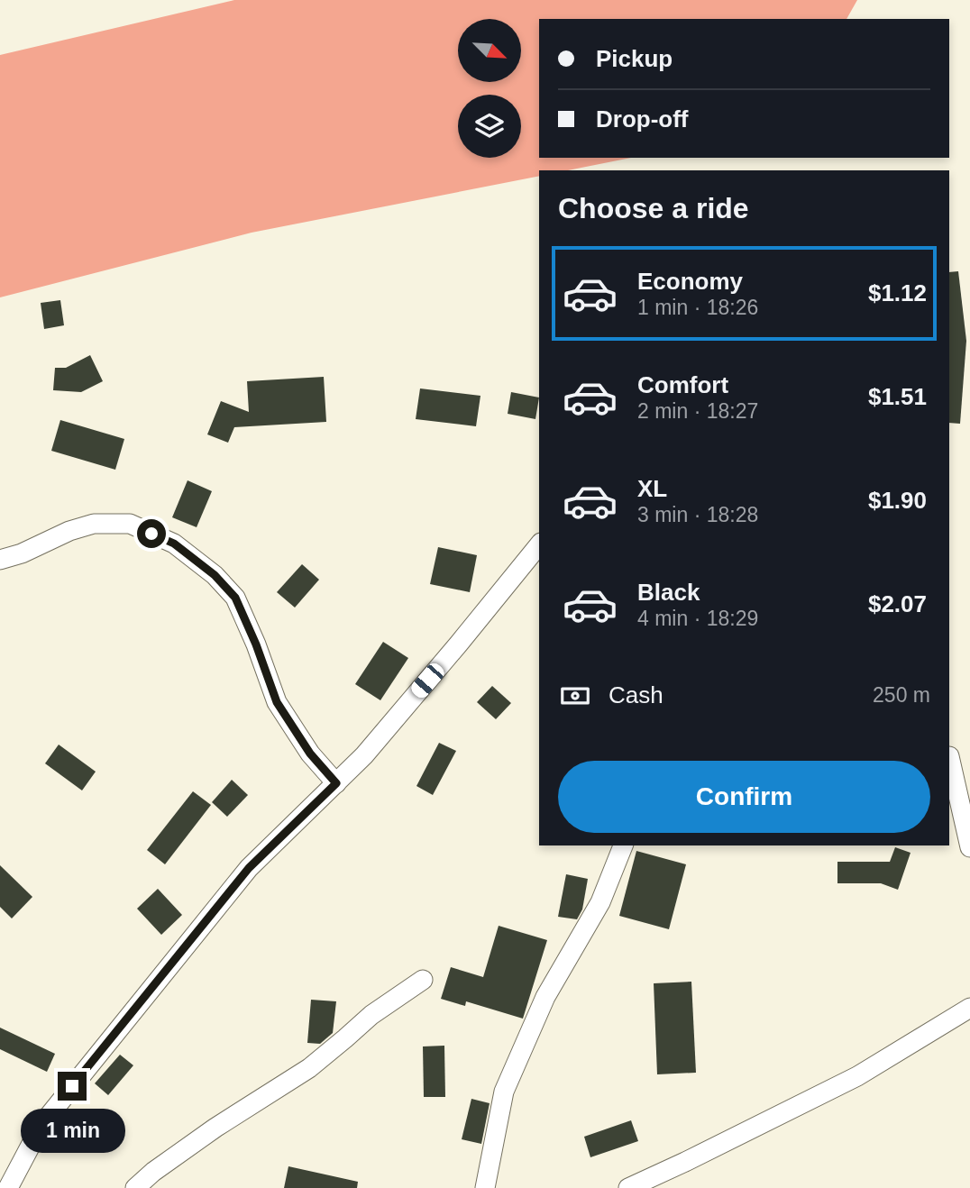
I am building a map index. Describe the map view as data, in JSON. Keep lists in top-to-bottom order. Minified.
{"north":"bottom right","page":{"banner":["Pickup","Drop-off"],"heading":"Choose a ride","list":[{"name":"Economy","note":"1 min · 18:26","value":"$1.12"},{"name":"Comfort","note":"2 min · 18:27","value":"$1.51"},{"name":"XL","note":"3 min · 18:28","value":"$1.90"},{"name":"Black","note":"4 min · 18:29","value":"$2.07"}],"pay":["Cash","250 m"],"buttons":"Confirm","bubble":"1 min"}}
